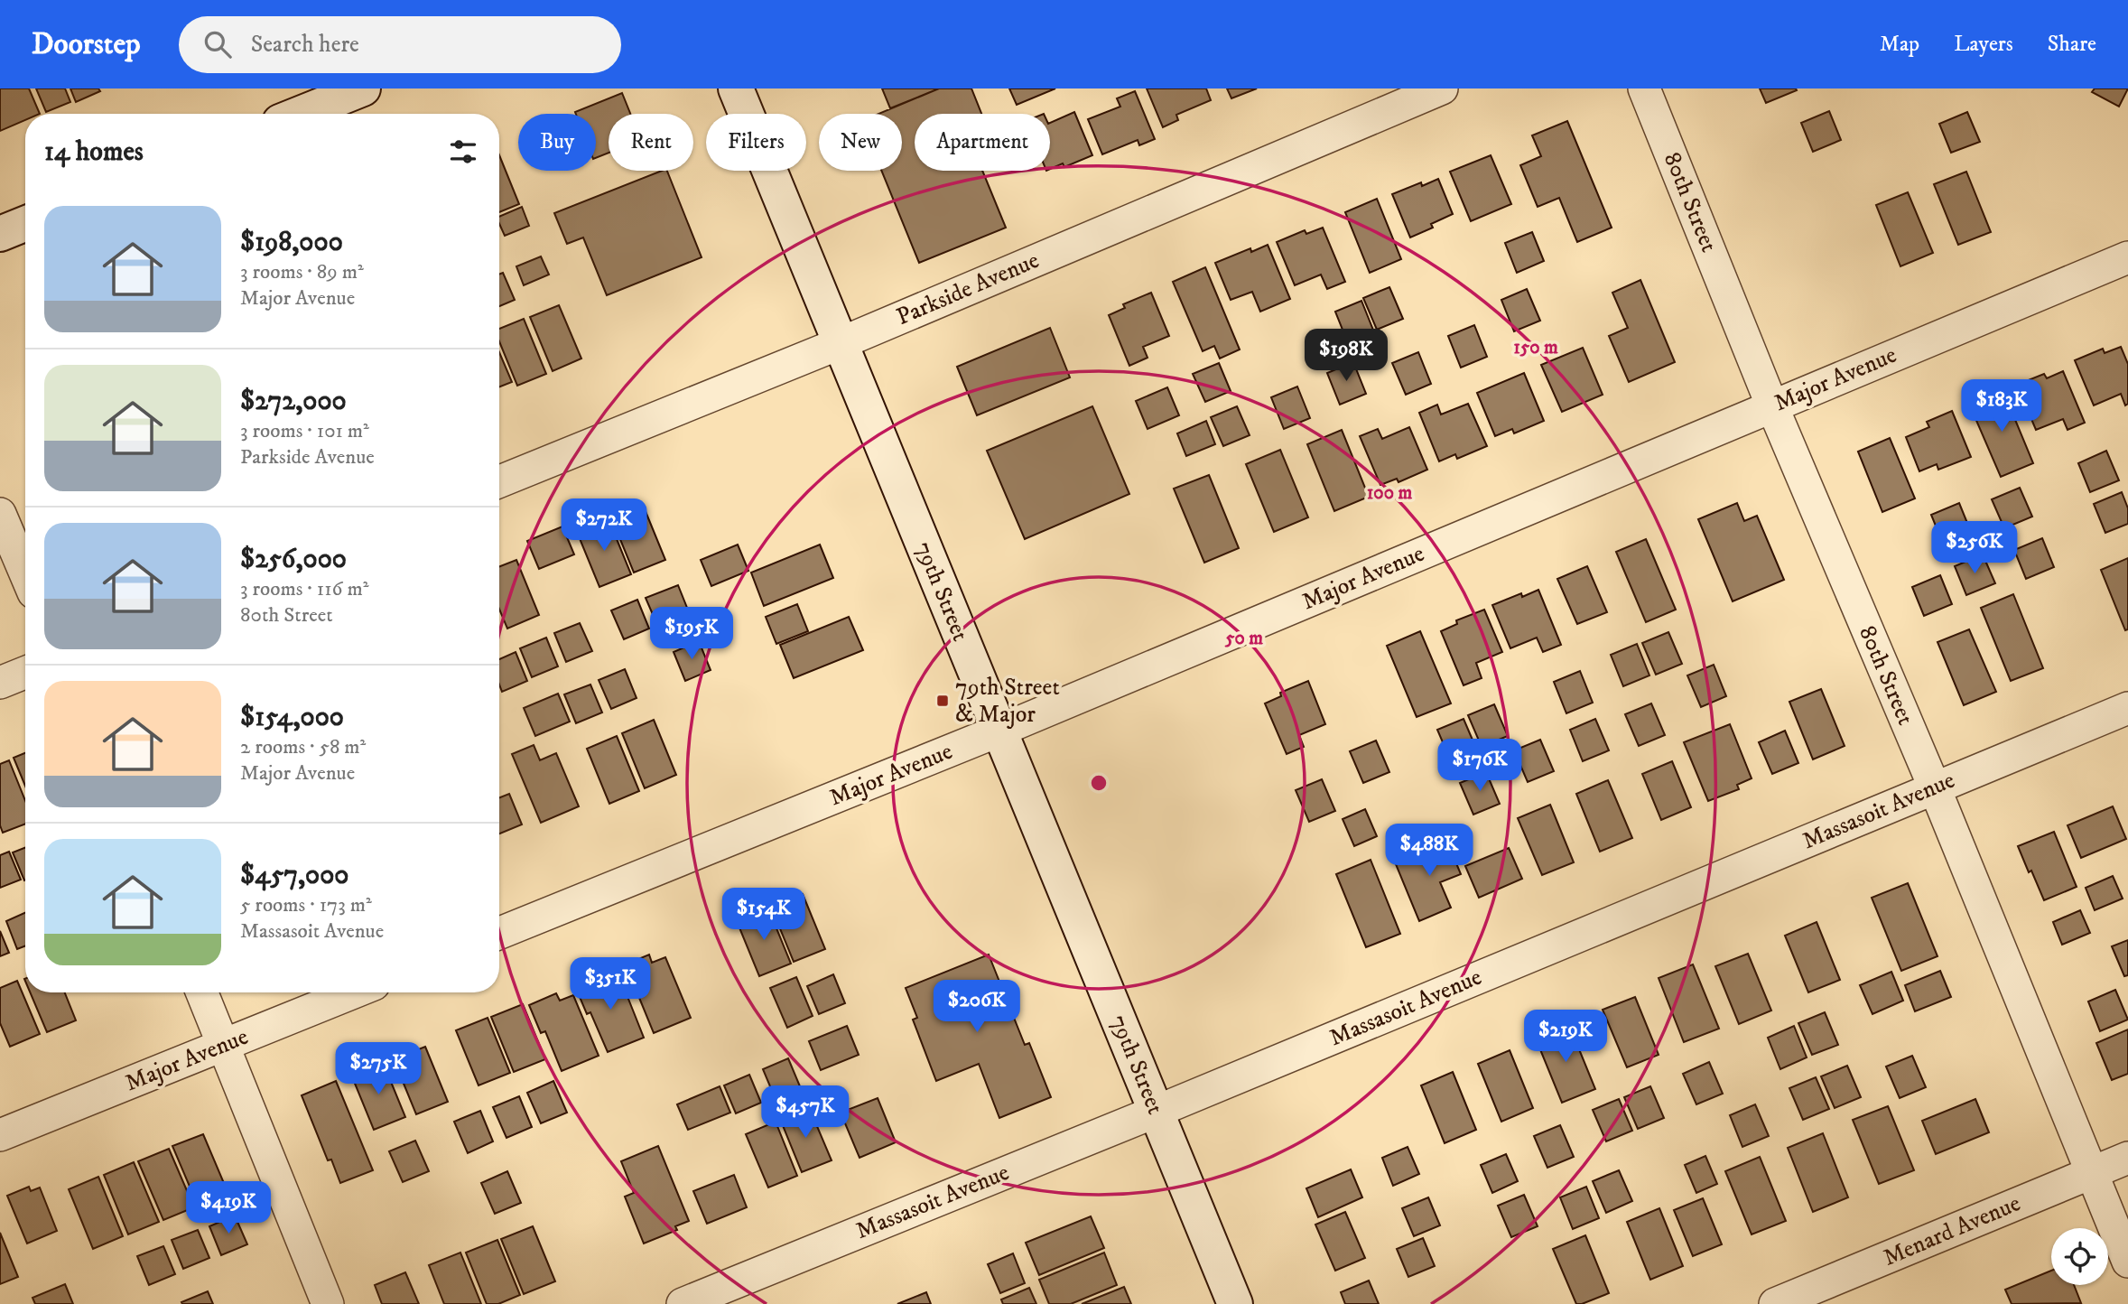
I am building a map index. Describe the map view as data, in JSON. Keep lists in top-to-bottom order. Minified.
{"streets":{"main road":["79th Street"],"street":["80th Street","Parkside Avenue","Major Avenue","Massasoit Avenue","Menard Avenue"]},"crossings":[["80th Street","Major Avenue"],["80th Street","Massasoit Avenue"],["80th Street","Menard Avenue"],["Parkside Avenue","79th Street"],["Major Avenue","79th Street"],["79th Street","Massasoit Avenue"]],"places":{"transit":["79th Street & Major"]},"page":{"header":"Doorstep","search":"Search here","nav":["Map","Layers","Share"],"chip":["Buy","Rent","Filters","New","Apartment"],"heading":"14 homes","list":[{"name":"$198,000","note":"3 rooms · 89 m² · Major Avenue"},{"name":"$272,000","note":"3 rooms · 101 m² · Parkside Avenue"},{"name":"$256,000","note":"3 rooms · 116 m² · 80th Street"},{"name":"$154,000","note":"2 rooms · 58 m² · Major Avenue"},{"name":"$457,000","note":"5 rooms · 173 m² · Massasoit Avenue"}],"price":["$198K","$183K","$272K","$256K","$195K","$176K","$488K","$154K","$351K","$206K","$219K","$275K","$457K","$419K"]},"rings":["150 m","100 m","50 m"]}
